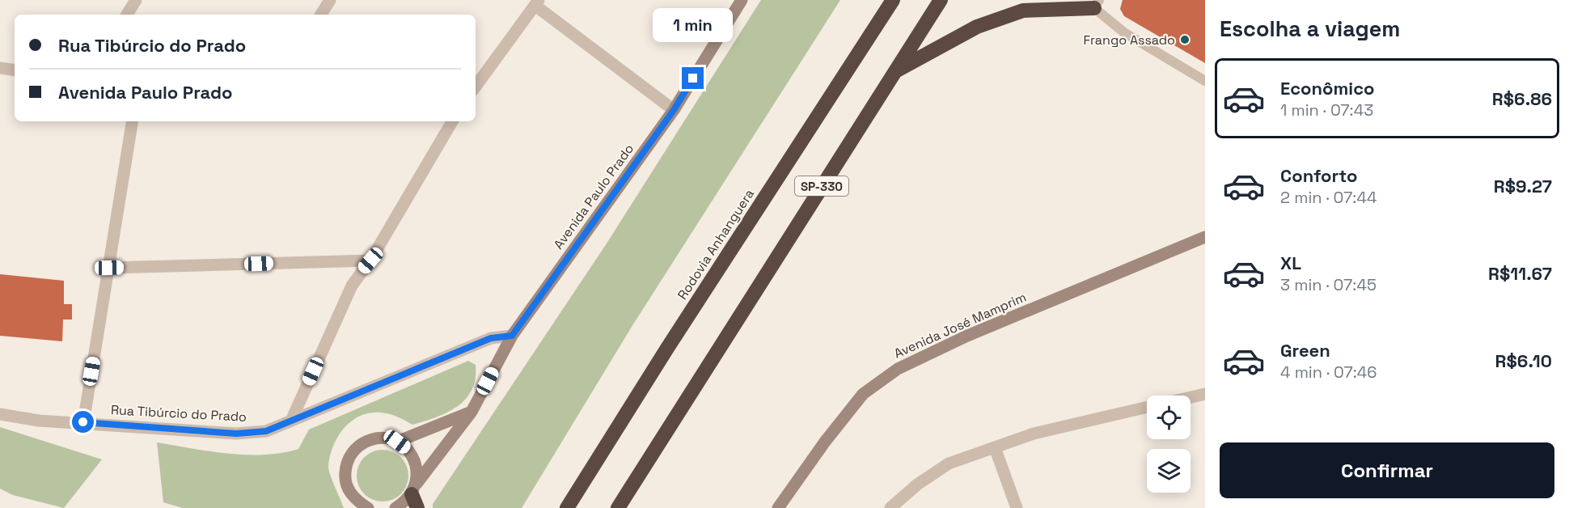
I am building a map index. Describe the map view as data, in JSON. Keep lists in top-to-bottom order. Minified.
{"streets":{"highway":["SP-330","Rodovia Anhanguera"],"street":["Avenida Paulo Prado","Avenida José Mamprim","Rua Tibúrcio do Prado"]},"crossings":[["Avenida Paulo Prado","Rua Tibúrcio do Prado"]],"places":["Frango Assado"],"page":{"heading":"Escolha a viagem","bubble":"1 min","banner":["Rua Tibúrcio do Prado","Avenida Paulo Prado"],"list":[{"name":"Econômico","note":"1 min · 07:43","value":"R$6.86"},{"name":"Conforto","note":"2 min · 07:44","value":"R$9.27"},{"name":"XL","note":"3 min · 07:45","value":"R$11.67"},{"name":"Green","note":"4 min · 07:46","value":"R$6.10"}],"buttons":"Confirmar"}}
